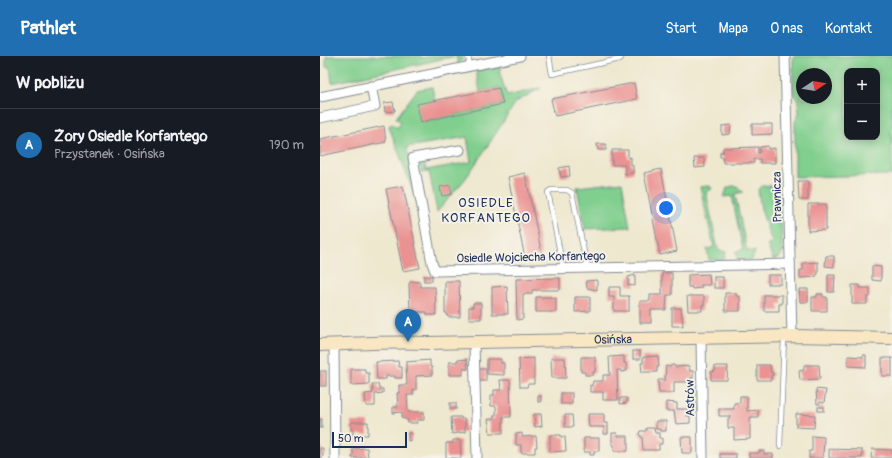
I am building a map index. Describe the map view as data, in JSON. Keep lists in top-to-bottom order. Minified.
{"streets":{"street":["Prawnicza","Osiedle Wojciecha Korfantego","Osińska","Astrów"]},"crossings":[["Prawnicza","Osiedle Wojciecha Korfantego"],["Prawnicza","Osińska"],["Osińska","Astrów"]],"districts":["OSIEDLE KORFANTEGO"],"scale_bar":"50 m","north":"right","page":{"header":"Pathlet","nav":["Start","Mapa","O nas","Kontakt"],"heading":"W pobliżu","map_buttons":["+","−"],"list":[{"mark":"A","name":"Żory Osiedle Korfantego","note":"Przystanek · Osińska","value":"190 m"}],"pins":"A","scale":"50 m"}}
